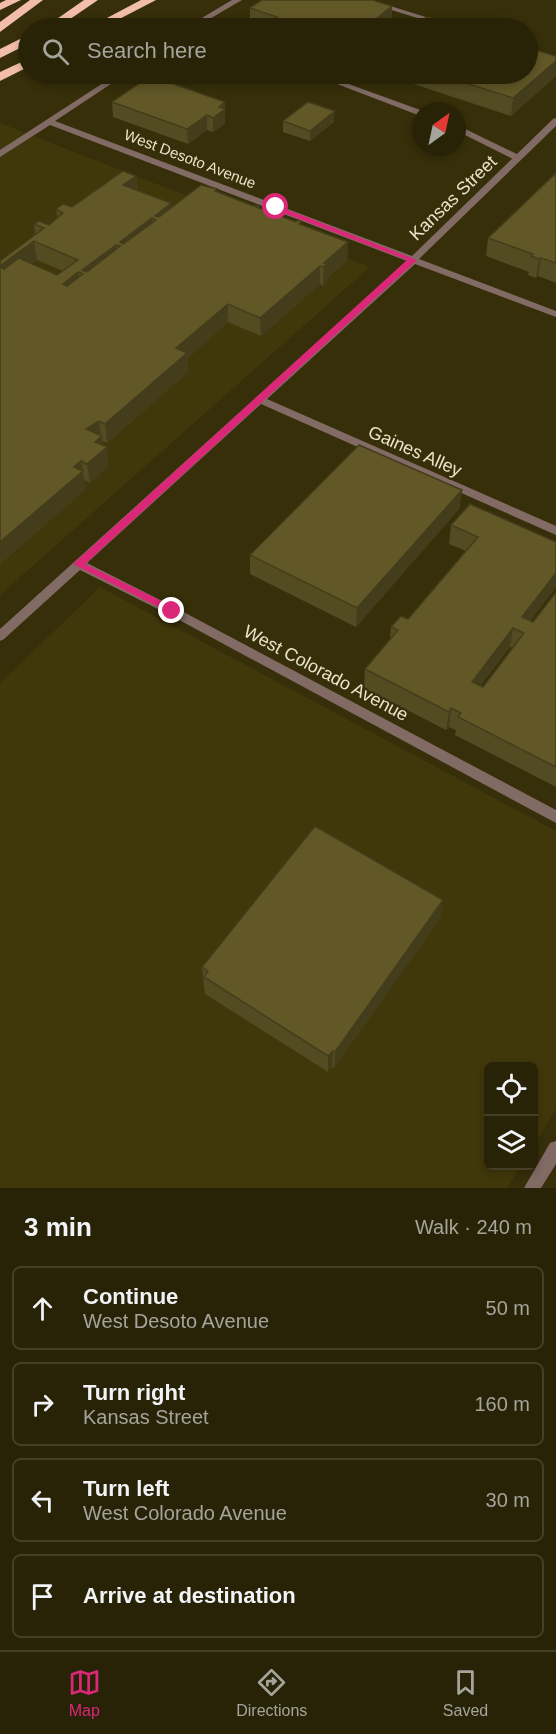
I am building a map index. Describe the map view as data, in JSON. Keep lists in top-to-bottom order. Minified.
{"streets":{"street":["West Desoto Avenue","Kansas Street","Gaines Alley","West Colorado Avenue"]},"crossings":[["West Desoto Avenue","Kansas Street"],["Kansas Street","Gaines Alley"],["Kansas Street","West Colorado Avenue"]],"north":"top right","page":{"search":"Search here","heading":["3 min","Walk · 240 m"],"list":[["Continue","West Desoto Avenue","50 m"],["Turn right","Kansas Street","160 m"],["Turn left","West Colorado Avenue","30 m"],"Arrive at destination"],"nav":["Map","Directions","Saved"]}}
